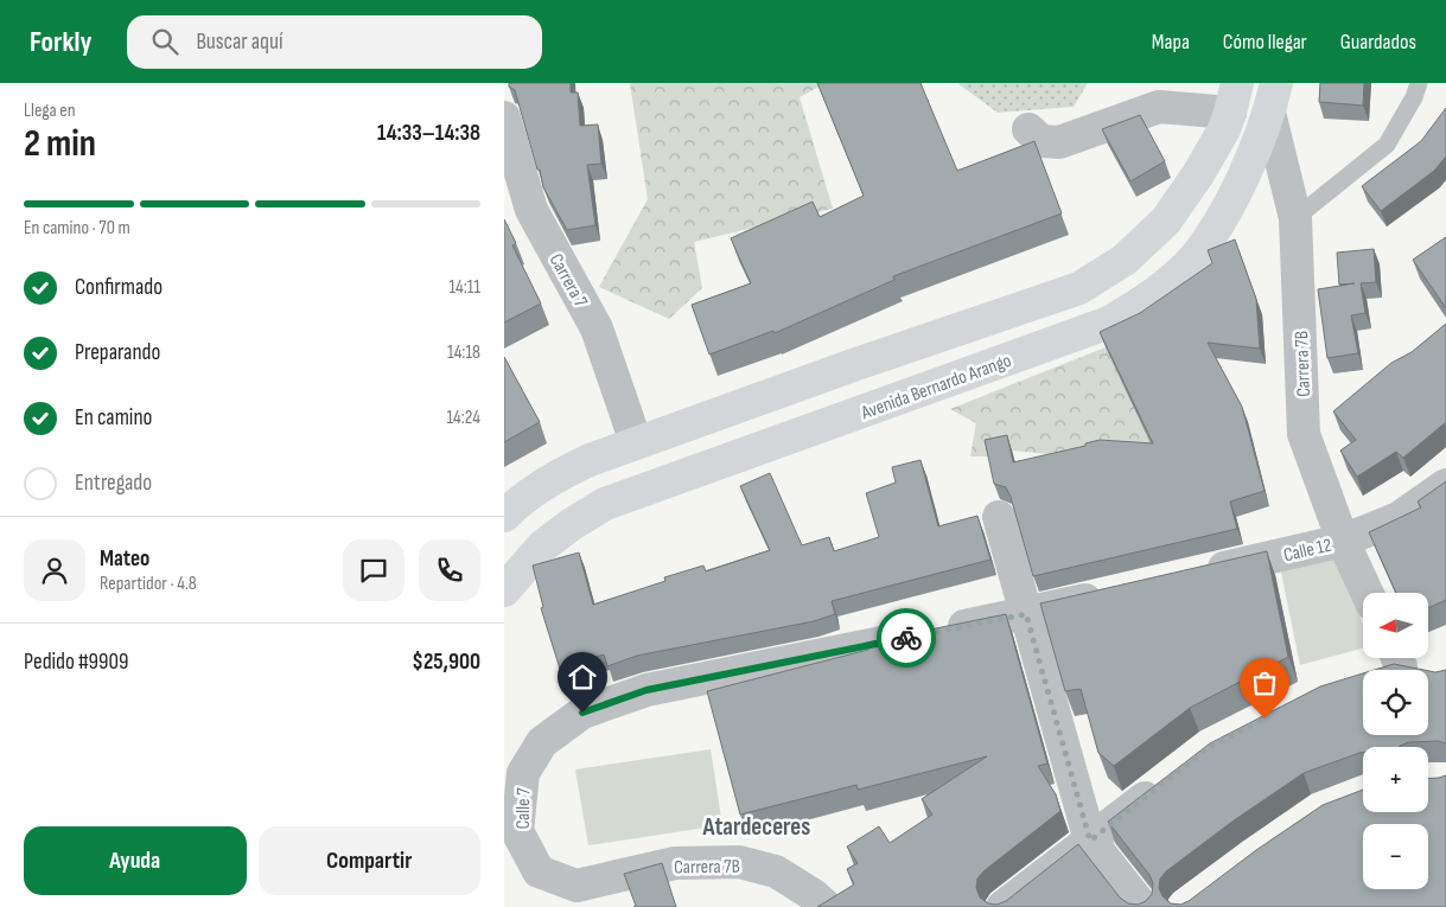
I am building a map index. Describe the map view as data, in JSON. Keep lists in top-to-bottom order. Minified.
{"streets":{"main road":["Avenida Bernardo Arango"],"street":["Carrera 7","Carrera 7B","Calle 12","Calle 7"]},"crossings":[["Carrera 7B","Avenida Bernardo Arango"],["Carrera 7B","Calle 12"],["Carrera 7B","Calle 7"]],"districts":["Atardeceres"],"north":"left","page":{"header":"Forkly","search":"Buscar aquí","nav":["Mapa","Cómo llegar","Guardados"],"heading":["2 min","Llega en","14:33–14:38"],"panel":["Mateo","Repartidor · 4.8","Pedido #9909","$25,900"],"bar":"En camino · 70 m","list":[["Confirmado","14:11"],["Preparando","14:18"],["En camino","14:24"],"Entregado"],"map_buttons":["+","−"],"buttons":["Ayuda","Compartir"]}}
